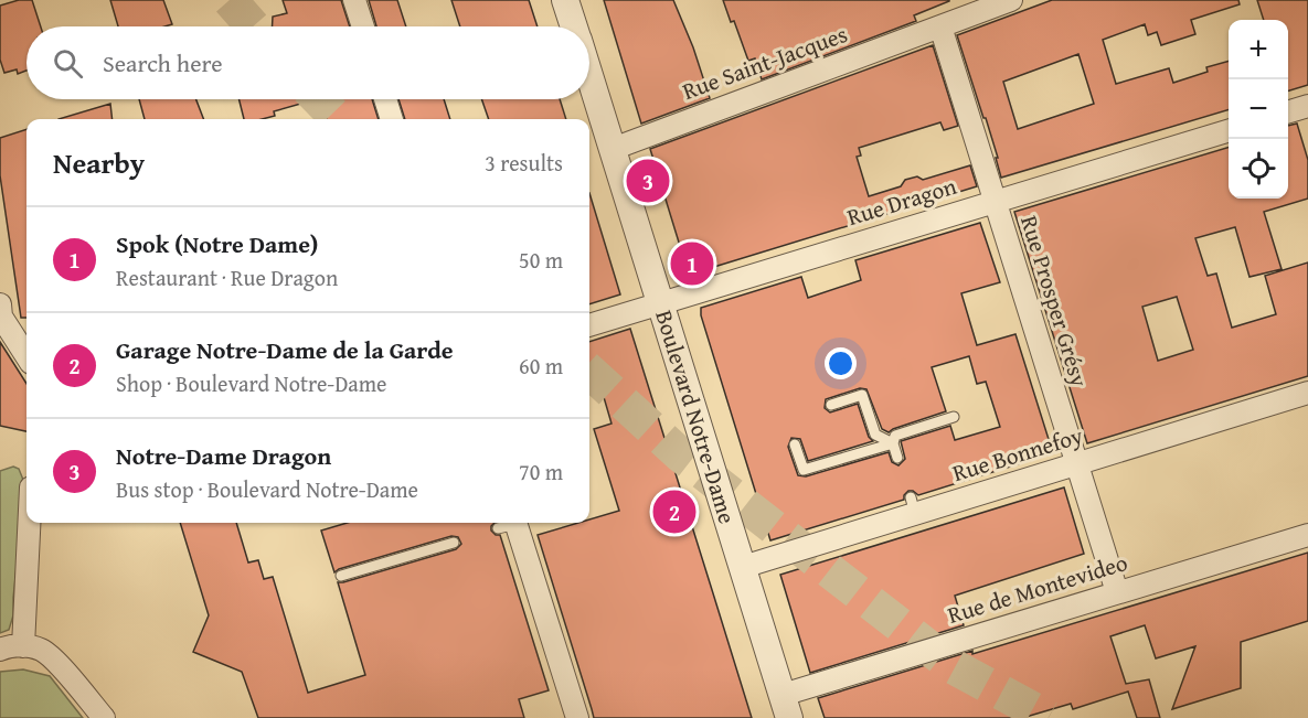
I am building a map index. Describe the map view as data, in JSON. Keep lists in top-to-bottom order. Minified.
{"streets":{"street":["Rue Saint-Jacques","Rue Dragon","Rue Prosper Grésy","Boulevard Notre-Dame","Rue Bonnefoy","Rue de Montevideo"]},"crossings":[["Rue Saint-Jacques","Rue Prosper Grésy"],["Rue Saint-Jacques","Boulevard Notre-Dame"],["Rue Dragon","Rue Prosper Grésy"],["Rue Dragon","Boulevard Notre-Dame"],["Rue Prosper Grésy","Rue Bonnefoy"],["Rue Prosper Grésy","Rue de Montevideo"],["Boulevard Notre-Dame","Rue Bonnefoy"],["Boulevard Notre-Dame","Rue de Montevideo"]],"page":{"map_buttons":["+","−"],"search":"Search here","heading":["Nearby","3 results"],"pins":["3","1","2"],"list":[{"mark":"1","name":"Spok (Notre Dame)","note":"Restaurant · Rue Dragon","value":"50 m"},{"mark":"2","name":"Garage Notre-Dame de la Garde","note":"Shop · Boulevard Notre-Dame","value":"60 m"},{"mark":"3","name":"Notre-Dame Dragon","note":"Bus stop · Boulevard Notre-Dame","value":"70 m"}]}}
